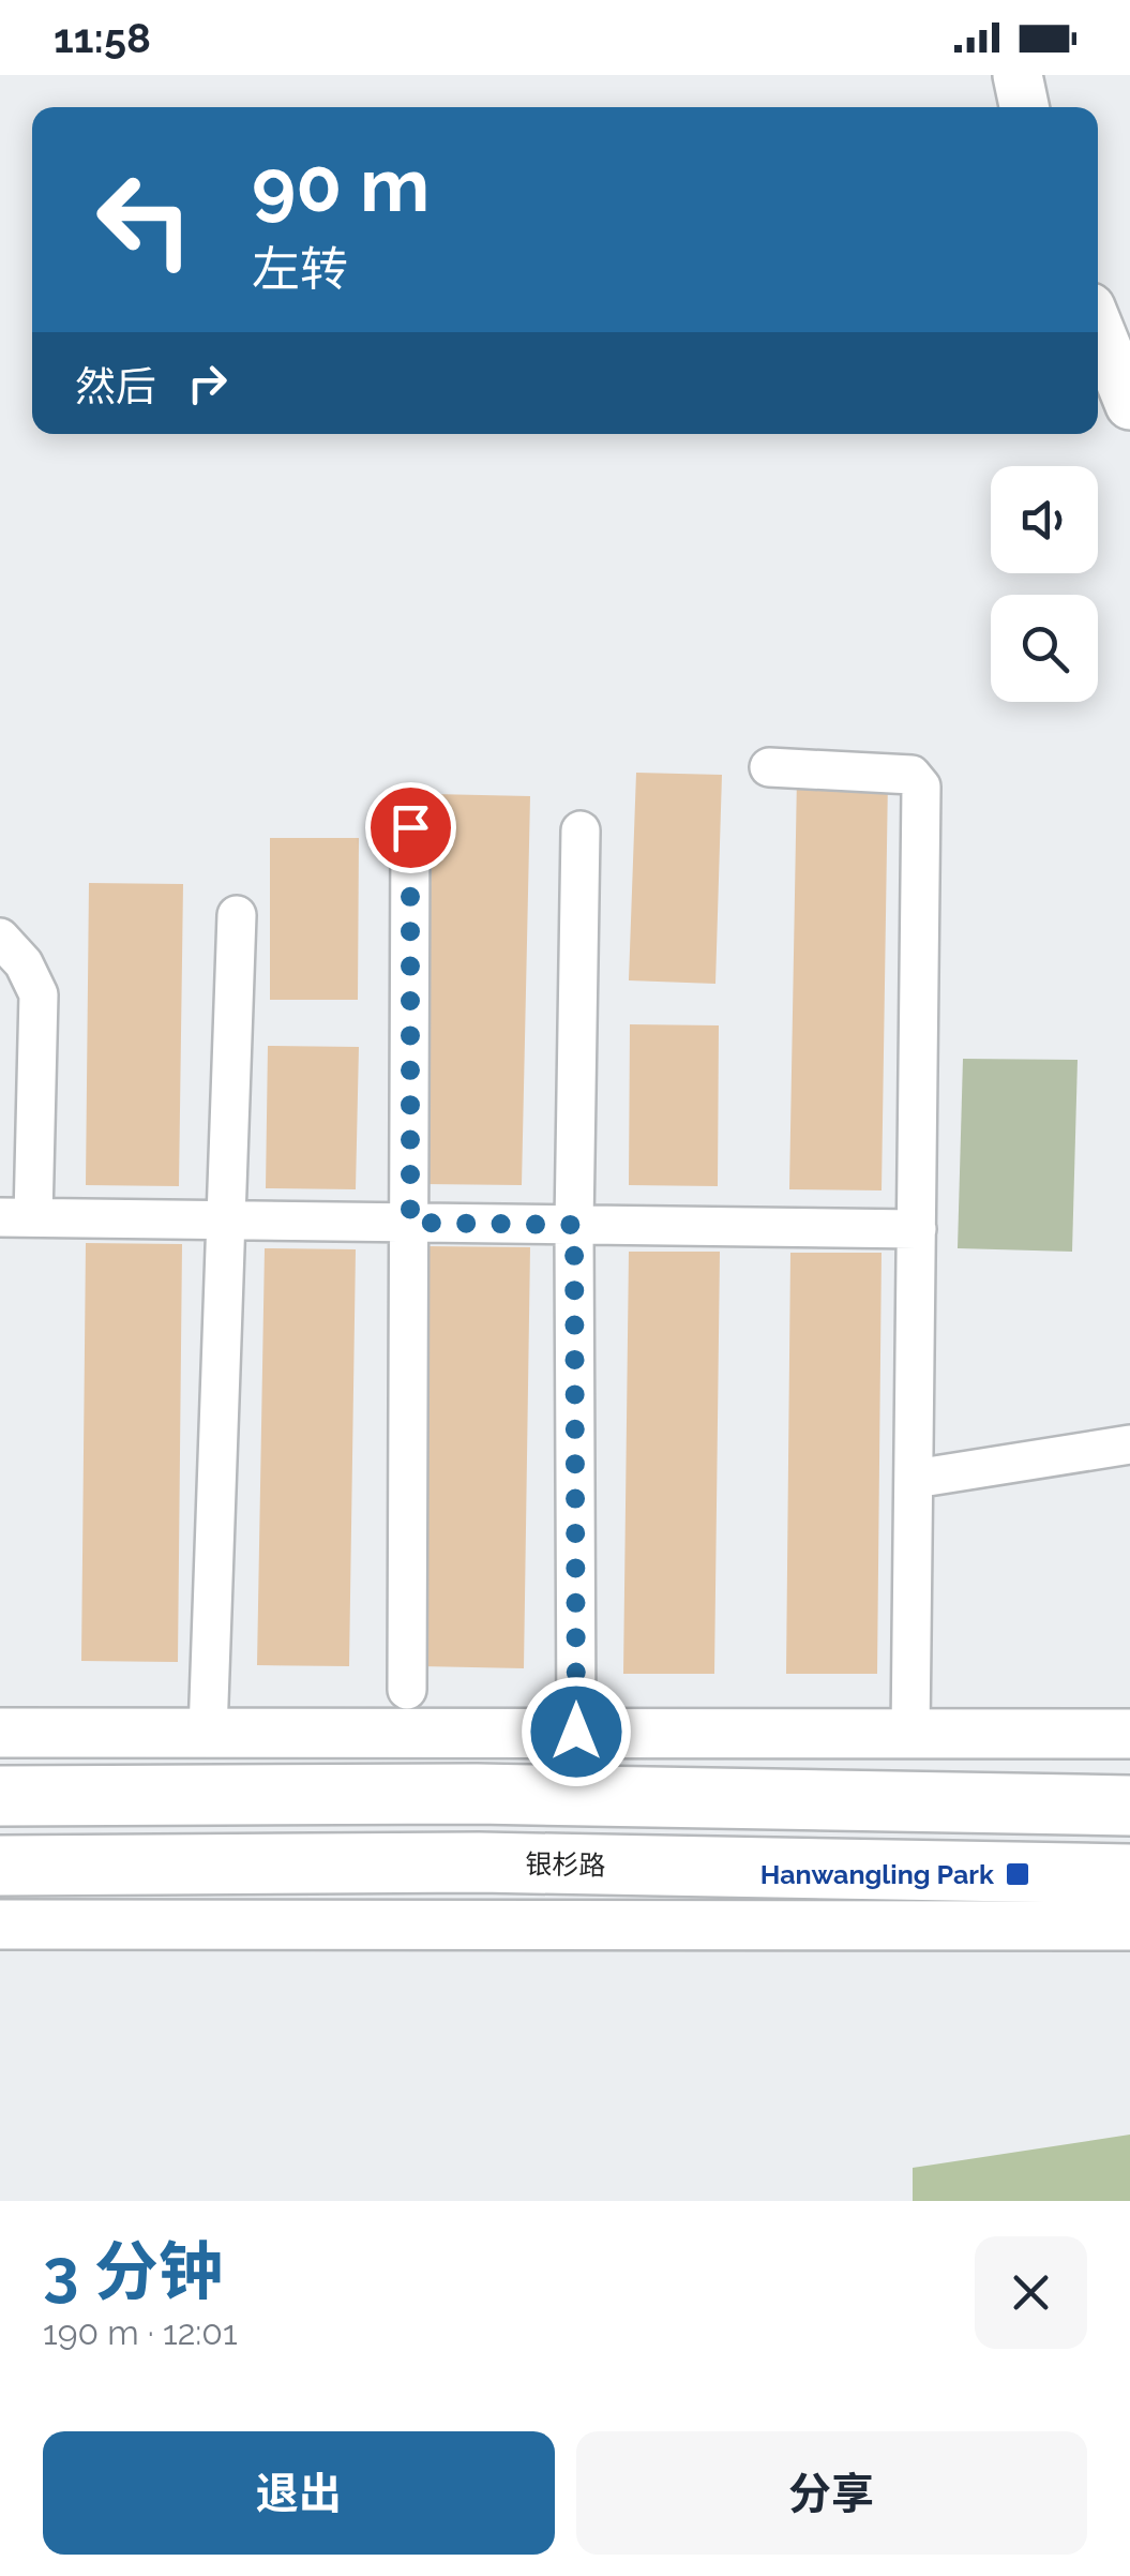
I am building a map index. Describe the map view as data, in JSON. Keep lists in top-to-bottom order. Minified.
{"streets":{"main road":["银杉路"]},"places":{"transit":["Hanwangling Park"]},"page":{"status":"11:58","turn":["90 m","左转"],"then":"然后","heading":["3 分钟","190 m · 12:01"],"buttons":["退出","分享"]}}
